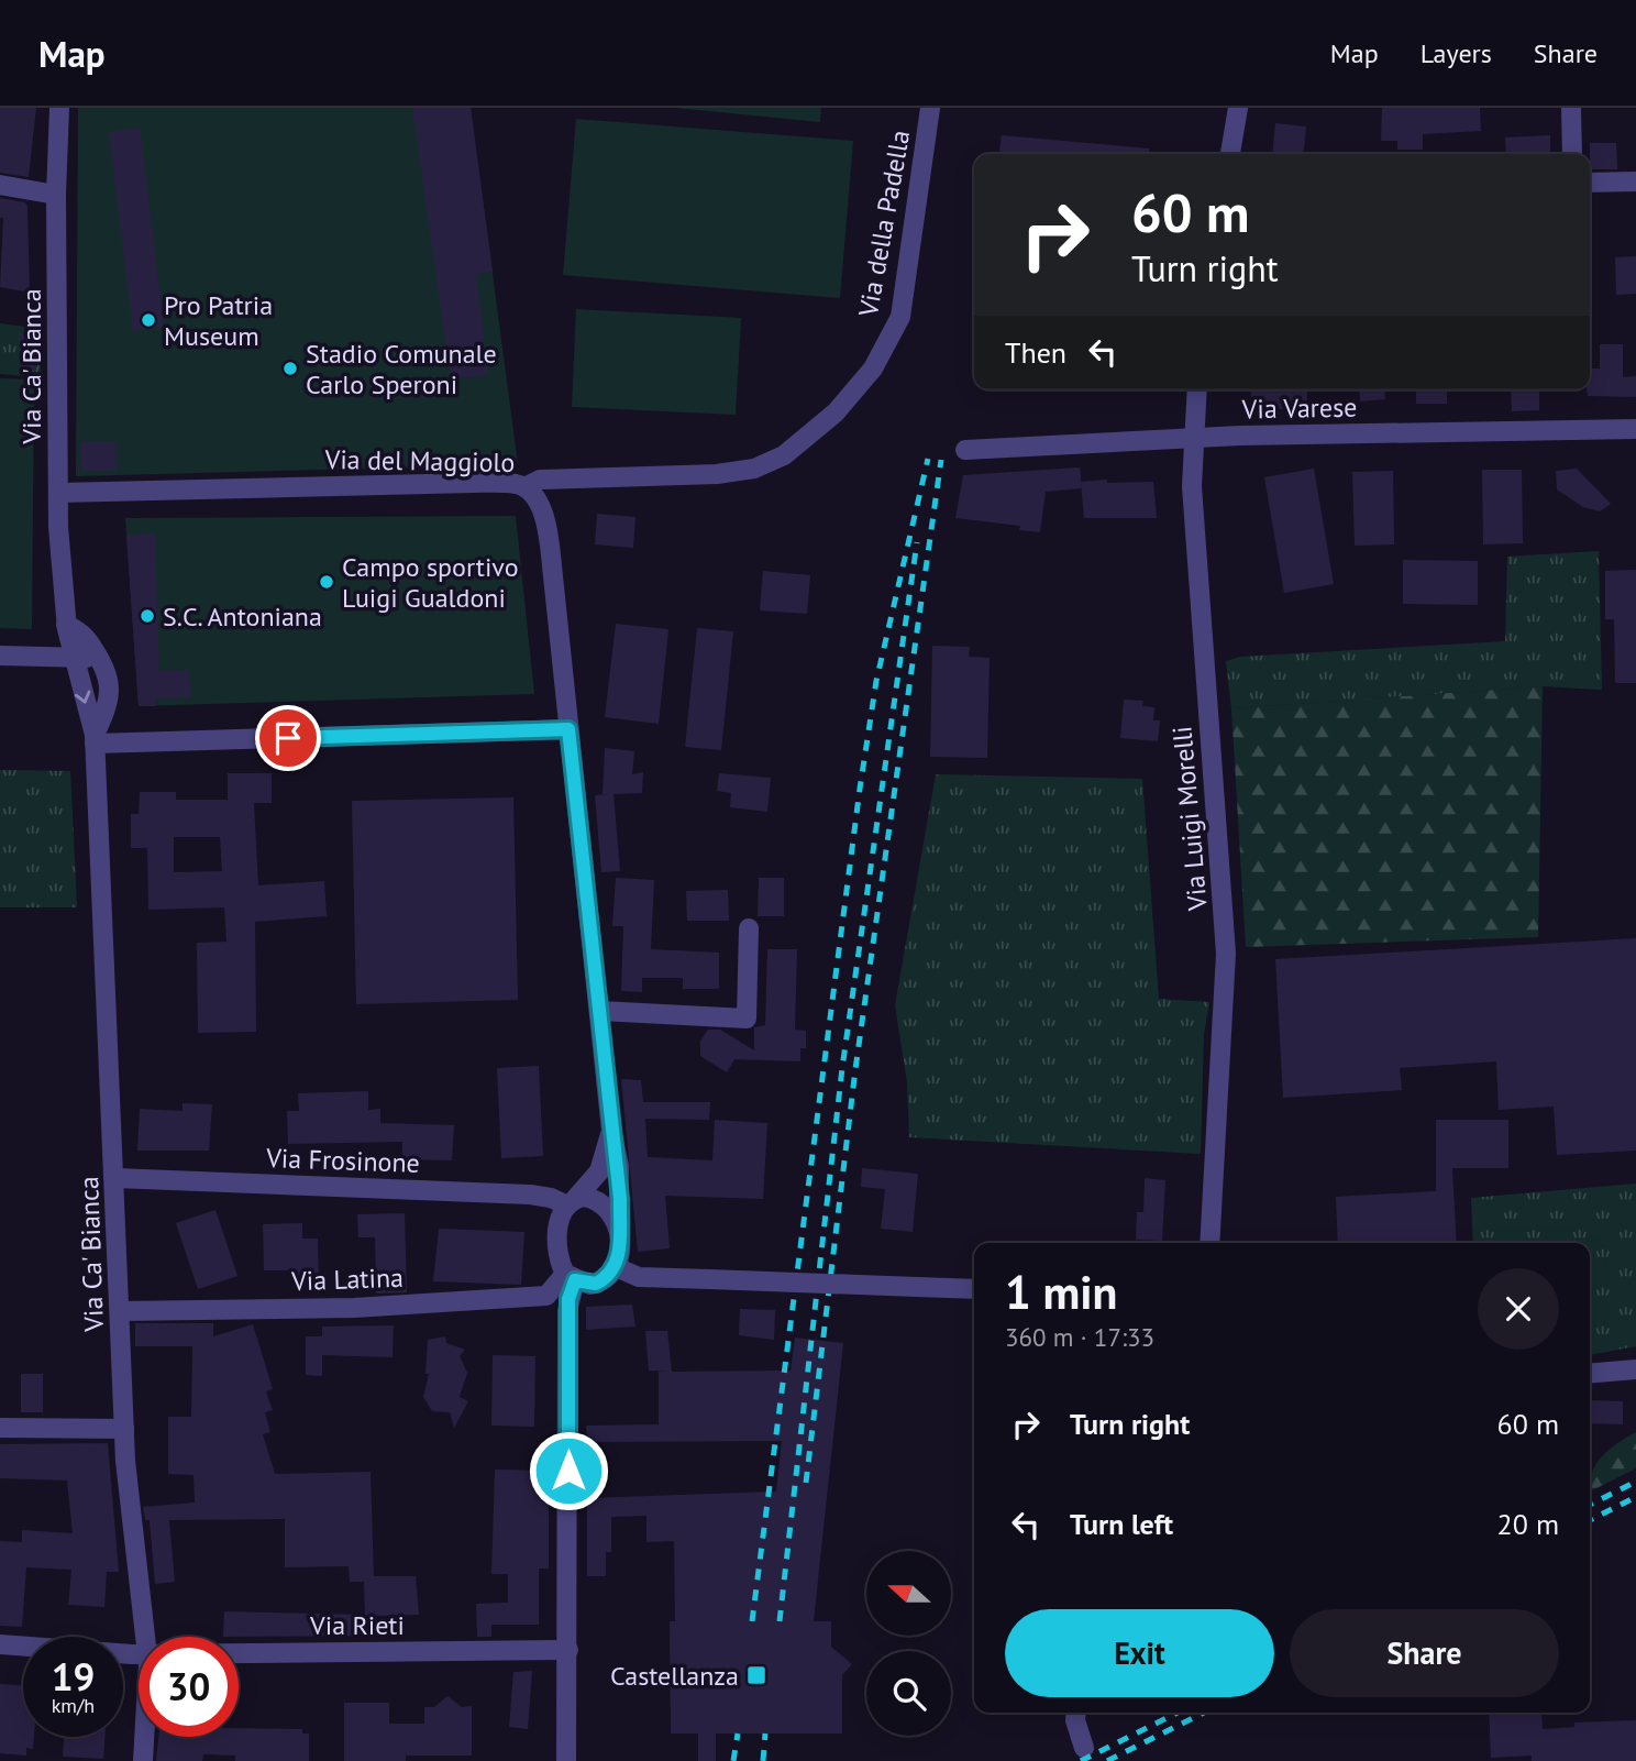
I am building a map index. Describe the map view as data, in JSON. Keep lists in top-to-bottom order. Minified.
{"streets":{"street":["Via della Padella","Via Ca' Bianca","Via Varese","Via del Maggiolo","Via Luigi Morelli","Via Frosinone","Via Latina","Via Rieti"]},"crossings":[["Via della Padella","Via del Maggiolo"],["Via Ca' Bianca","Via del Maggiolo"],["Via Ca' Bianca","Via Frosinone"],["Via Ca' Bianca","Via Latina"],["Via Varese","Via Luigi Morelli"],["Via del Maggiolo","Via Frosinone"],["Via del Maggiolo","Via Latina"],["Via Frosinone","Via Latina"]],"places":{"other":["Pro Patria Museum","Stadio Comunale Carlo Speroni","Campo sportivo Luigi Gualdoni","S.C. Antoniana"],"transit":["Castellanza"]},"north":"left","page":{"header":"Map","nav":["Map","Layers","Share"],"turn":["60 m","Turn right"],"then":"Then","heading":["1 min","360 m · 17:33"],"list":[{"name":"Turn right","value":"60 m"},{"name":"Turn left","value":"20 m"}],"buttons":["Exit","Share"],"speed":"19 km/h","limit":"30"}}
